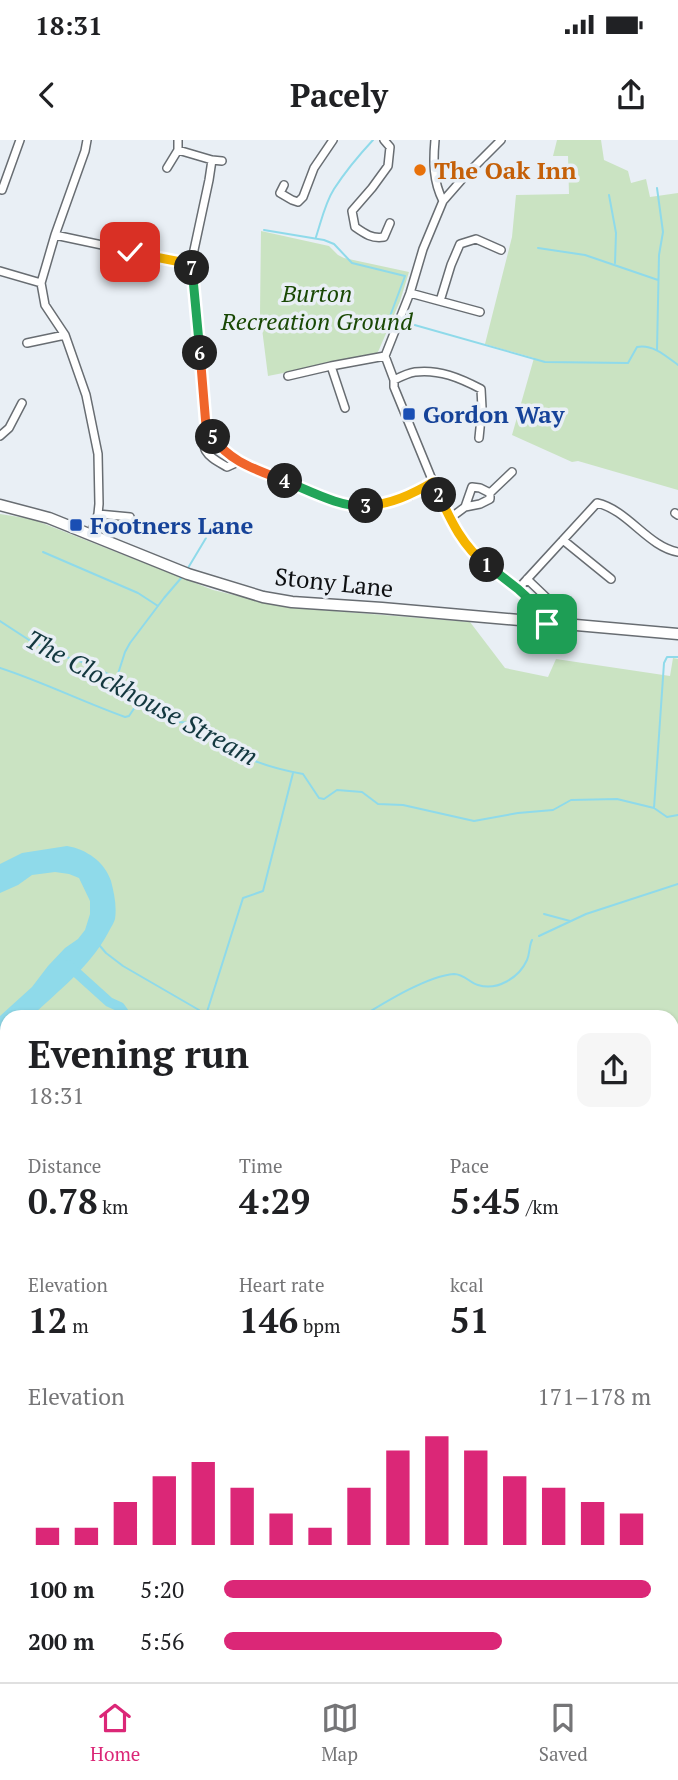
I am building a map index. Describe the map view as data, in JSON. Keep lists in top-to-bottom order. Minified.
{"streets":{"main road":["Stony Lane"]},"water":["The Clockhouse Stream"],"parks":["Burton Recreation Ground"],"places":{"other":["The Oak Inn"],"transit":["Gordon Way","Footners Lane"]},"page":{"status":"18:31","header":"Pacely","pins":["7","6","5","4","2","3","1"],"heading":["Evening run","18:31"],"stats":[["Distance","0.78 km"],["Time","4:29"],["Pace","5:45 /km"],["Elevation","12 m"],["Heart rate","146 bpm"],["kcal","51"]],"chart":["Elevation","171–178 m"],"list":[{"name":"100 m","note":"5:20"},{"name":"200 m","note":"5:56"}],"tabs":["Home","Map","Saved"]}}
